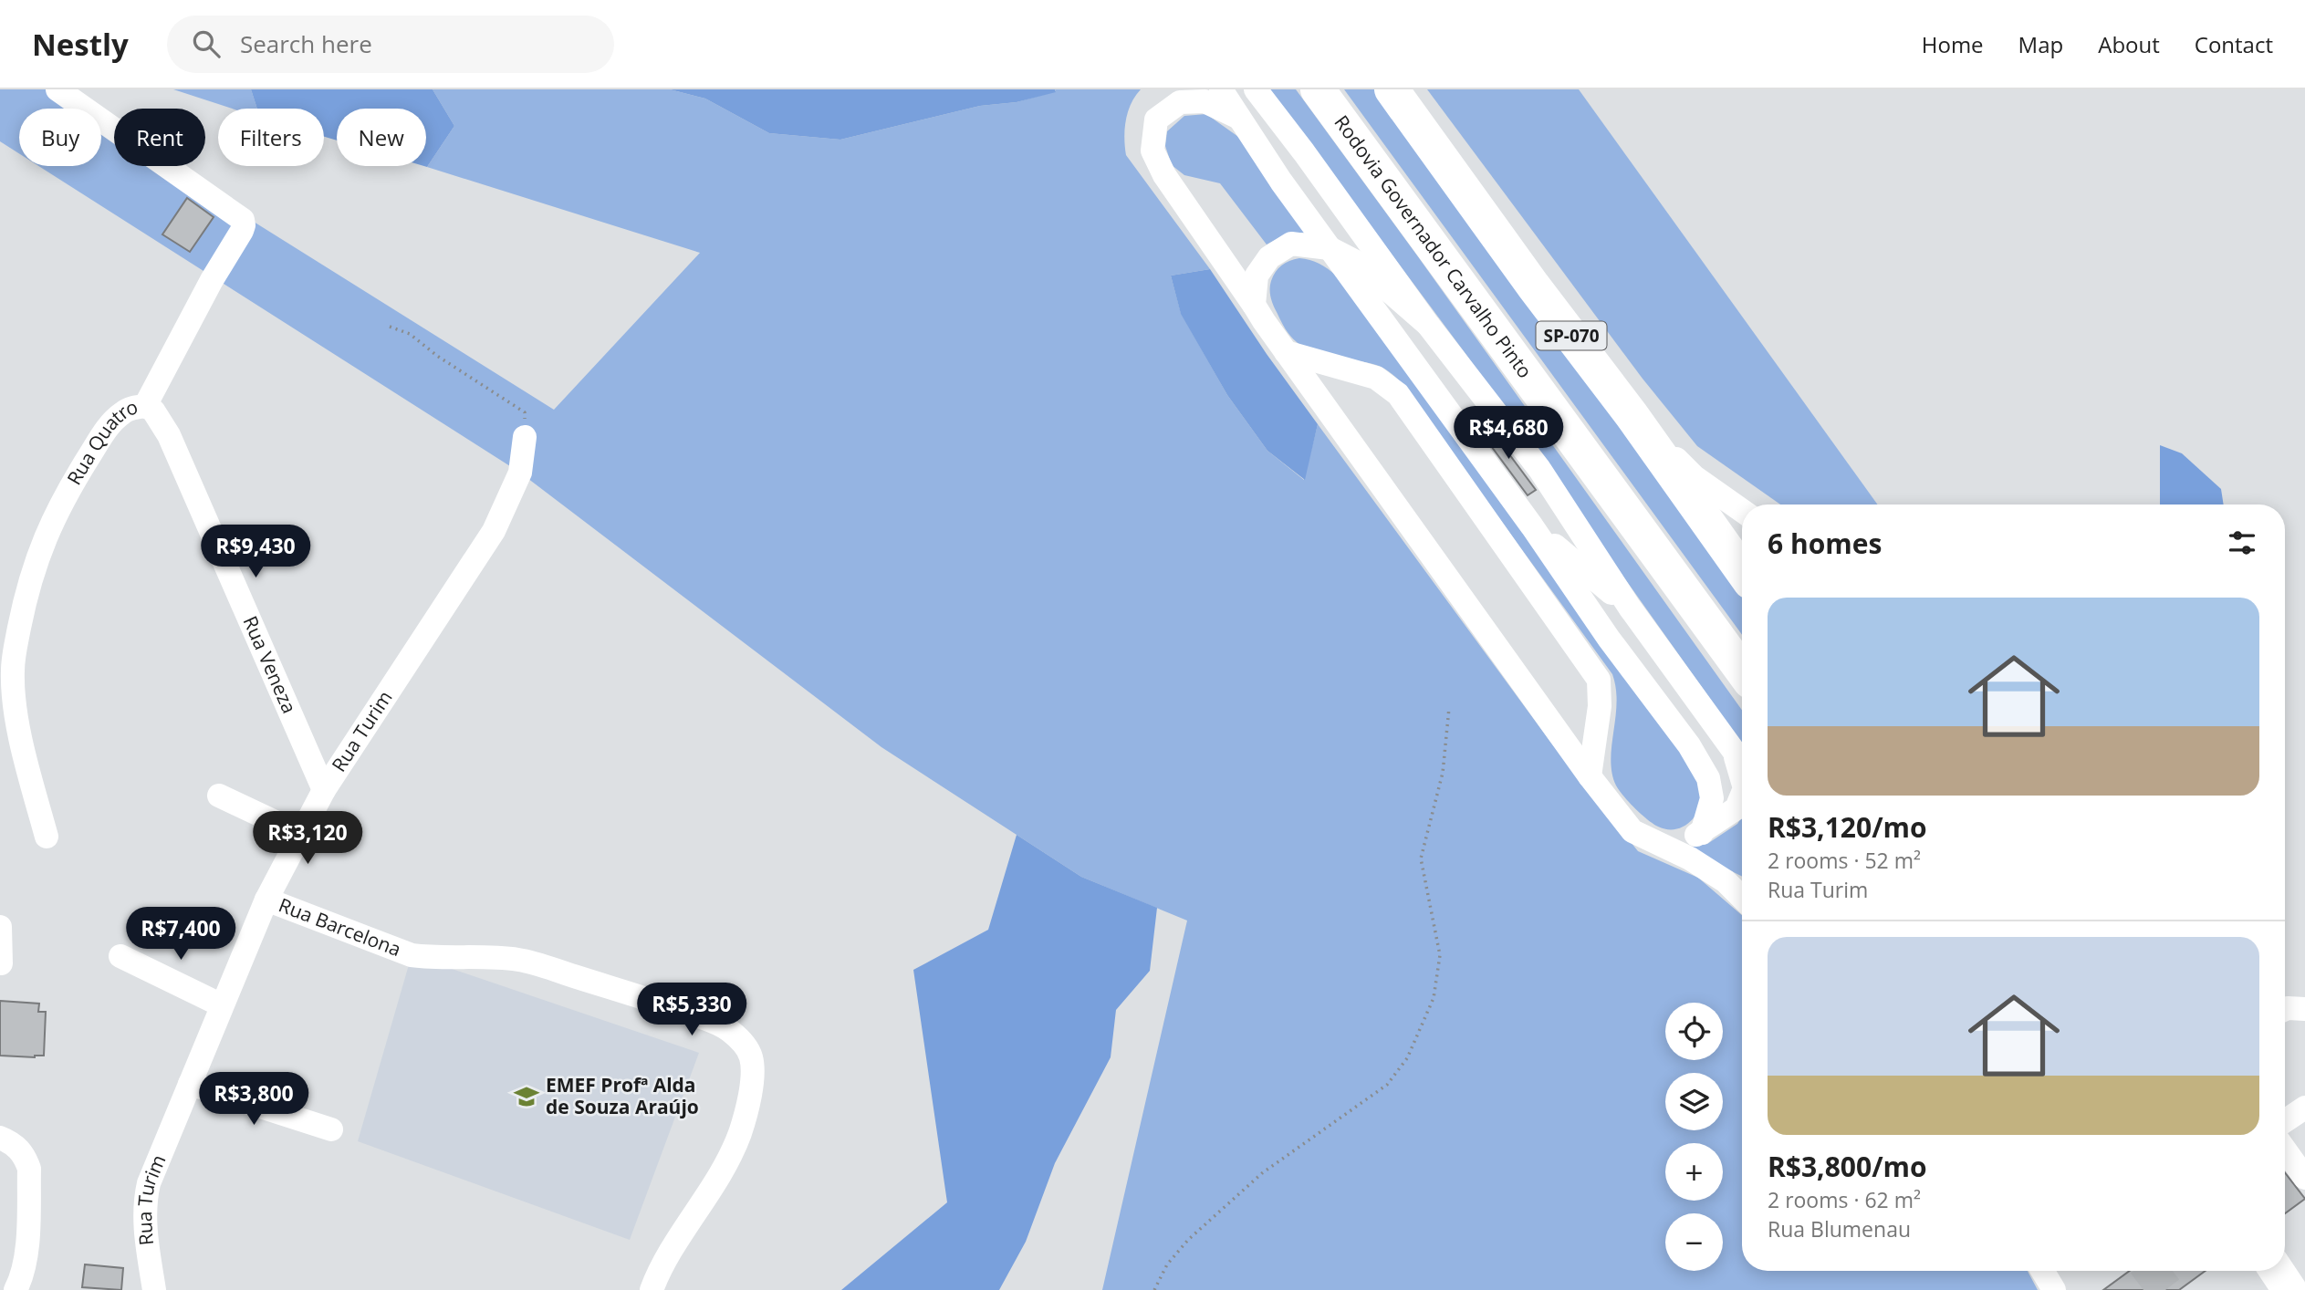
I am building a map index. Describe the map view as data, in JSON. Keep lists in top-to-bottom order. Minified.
{"streets":{"highway":["Rodovia Governador Carvalho Pinto","SP-070"],"street":["Rua Quatro","Rua Veneza","Rua Turim","Rua Barcelona"]},"crossings":[["Rua Quatro","Rua Veneza"],["Rua Veneza","Rua Turim"],["Rua Turim","Rua Barcelona"]],"places":{"school or university":["EMEF Profª Alda de Souza Araújo"]},"page":{"header":"Nestly","search":"Search here","nav":["Home","Map","About","Contact"],"chip":["Buy","Rent","Filters","New"],"price":["R$4,680","R$9,430","R$3,120","R$7,400","R$5,330","R$3,800"],"heading":"6 homes","list":[{"name":"R$3,120/mo","note":"2 rooms · 52 m² · Rua Turim"},{"name":"R$3,800/mo","note":"2 rooms · 62 m² · Rua Blumenau"}],"map_buttons":["+","−"]}}
